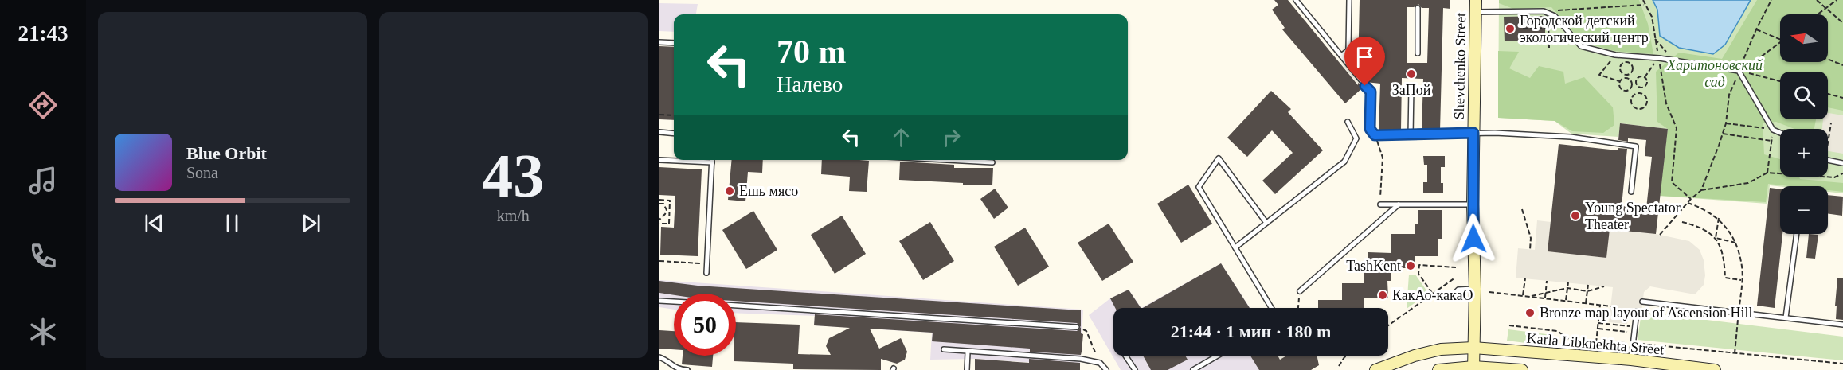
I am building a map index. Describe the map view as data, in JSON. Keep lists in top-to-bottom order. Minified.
{"streets":{"main road":["Shevchenko Street","Karla Libknekhta Street"]},"crossings":[["Shevchenko Street","Karla Libknekhta Street"]],"parks":["Харитоновский сад"],"places":["Городской детский экологический центр","ЗаПой","Ешь мясо","Young Spectator Theater","TashKent","КакАо-какаО","Bronze map layout of Ascension Hill"],"north":"left","page":{"tabs":"21:43","tile":["43","km/h"],"map_buttons":["+","−"],"turn":["70 m","Налево"],"song":["Blue Orbit","Sona"],"limit":"50","trip":"21:44 · 1 мин · 180 m"}}
